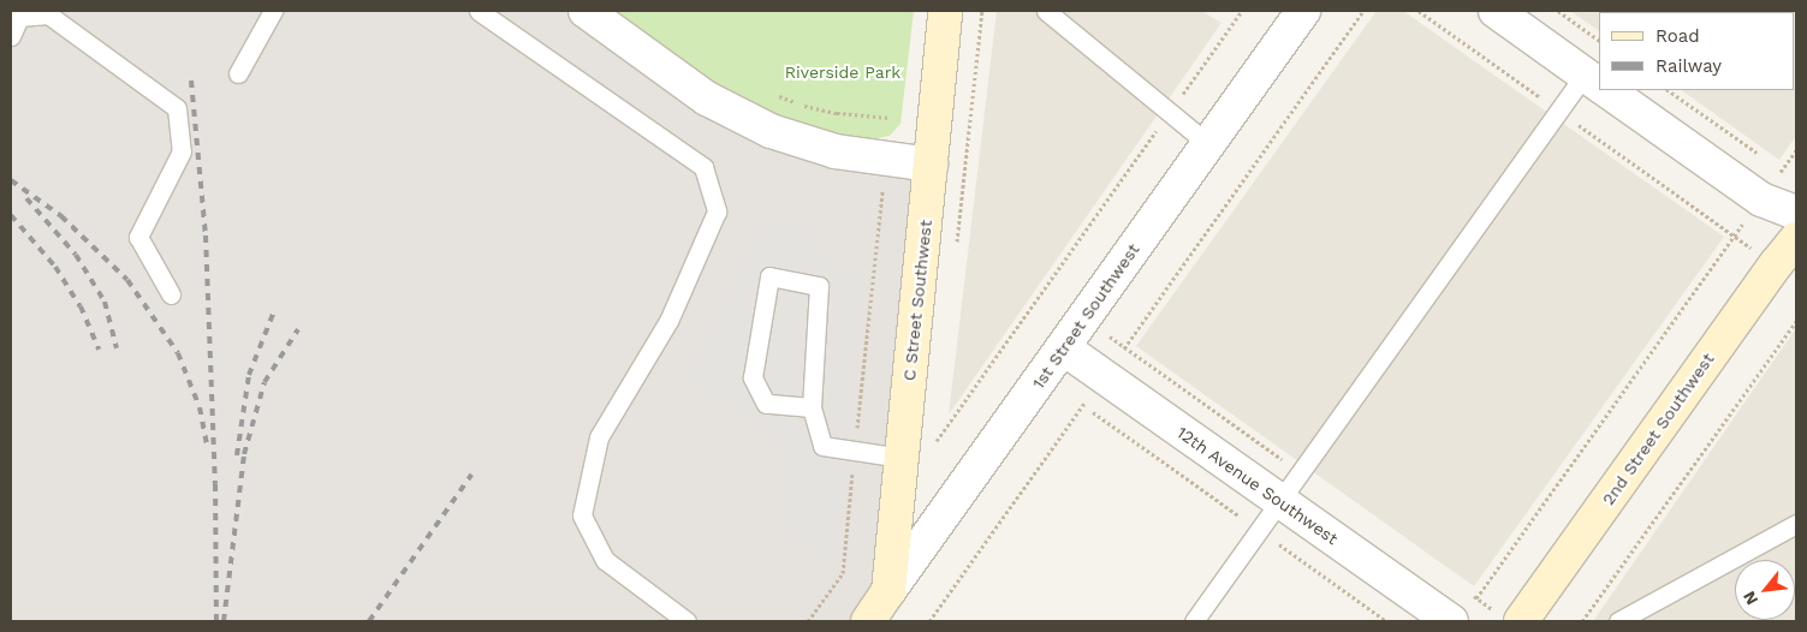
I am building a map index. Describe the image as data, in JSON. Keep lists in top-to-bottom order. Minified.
{"streets":{"main road":["C Street Southwest","1st Street Southwest","2nd Street Southwest"],"street":["12th Avenue Southwest"]},"crossings":[["C Street Southwest","1st Street Southwest"],["1st Street Southwest","12th Avenue Southwest"]],"parks":["Riverside Park"],"legend":["Road","Railway"],"north":"bottom left"}
